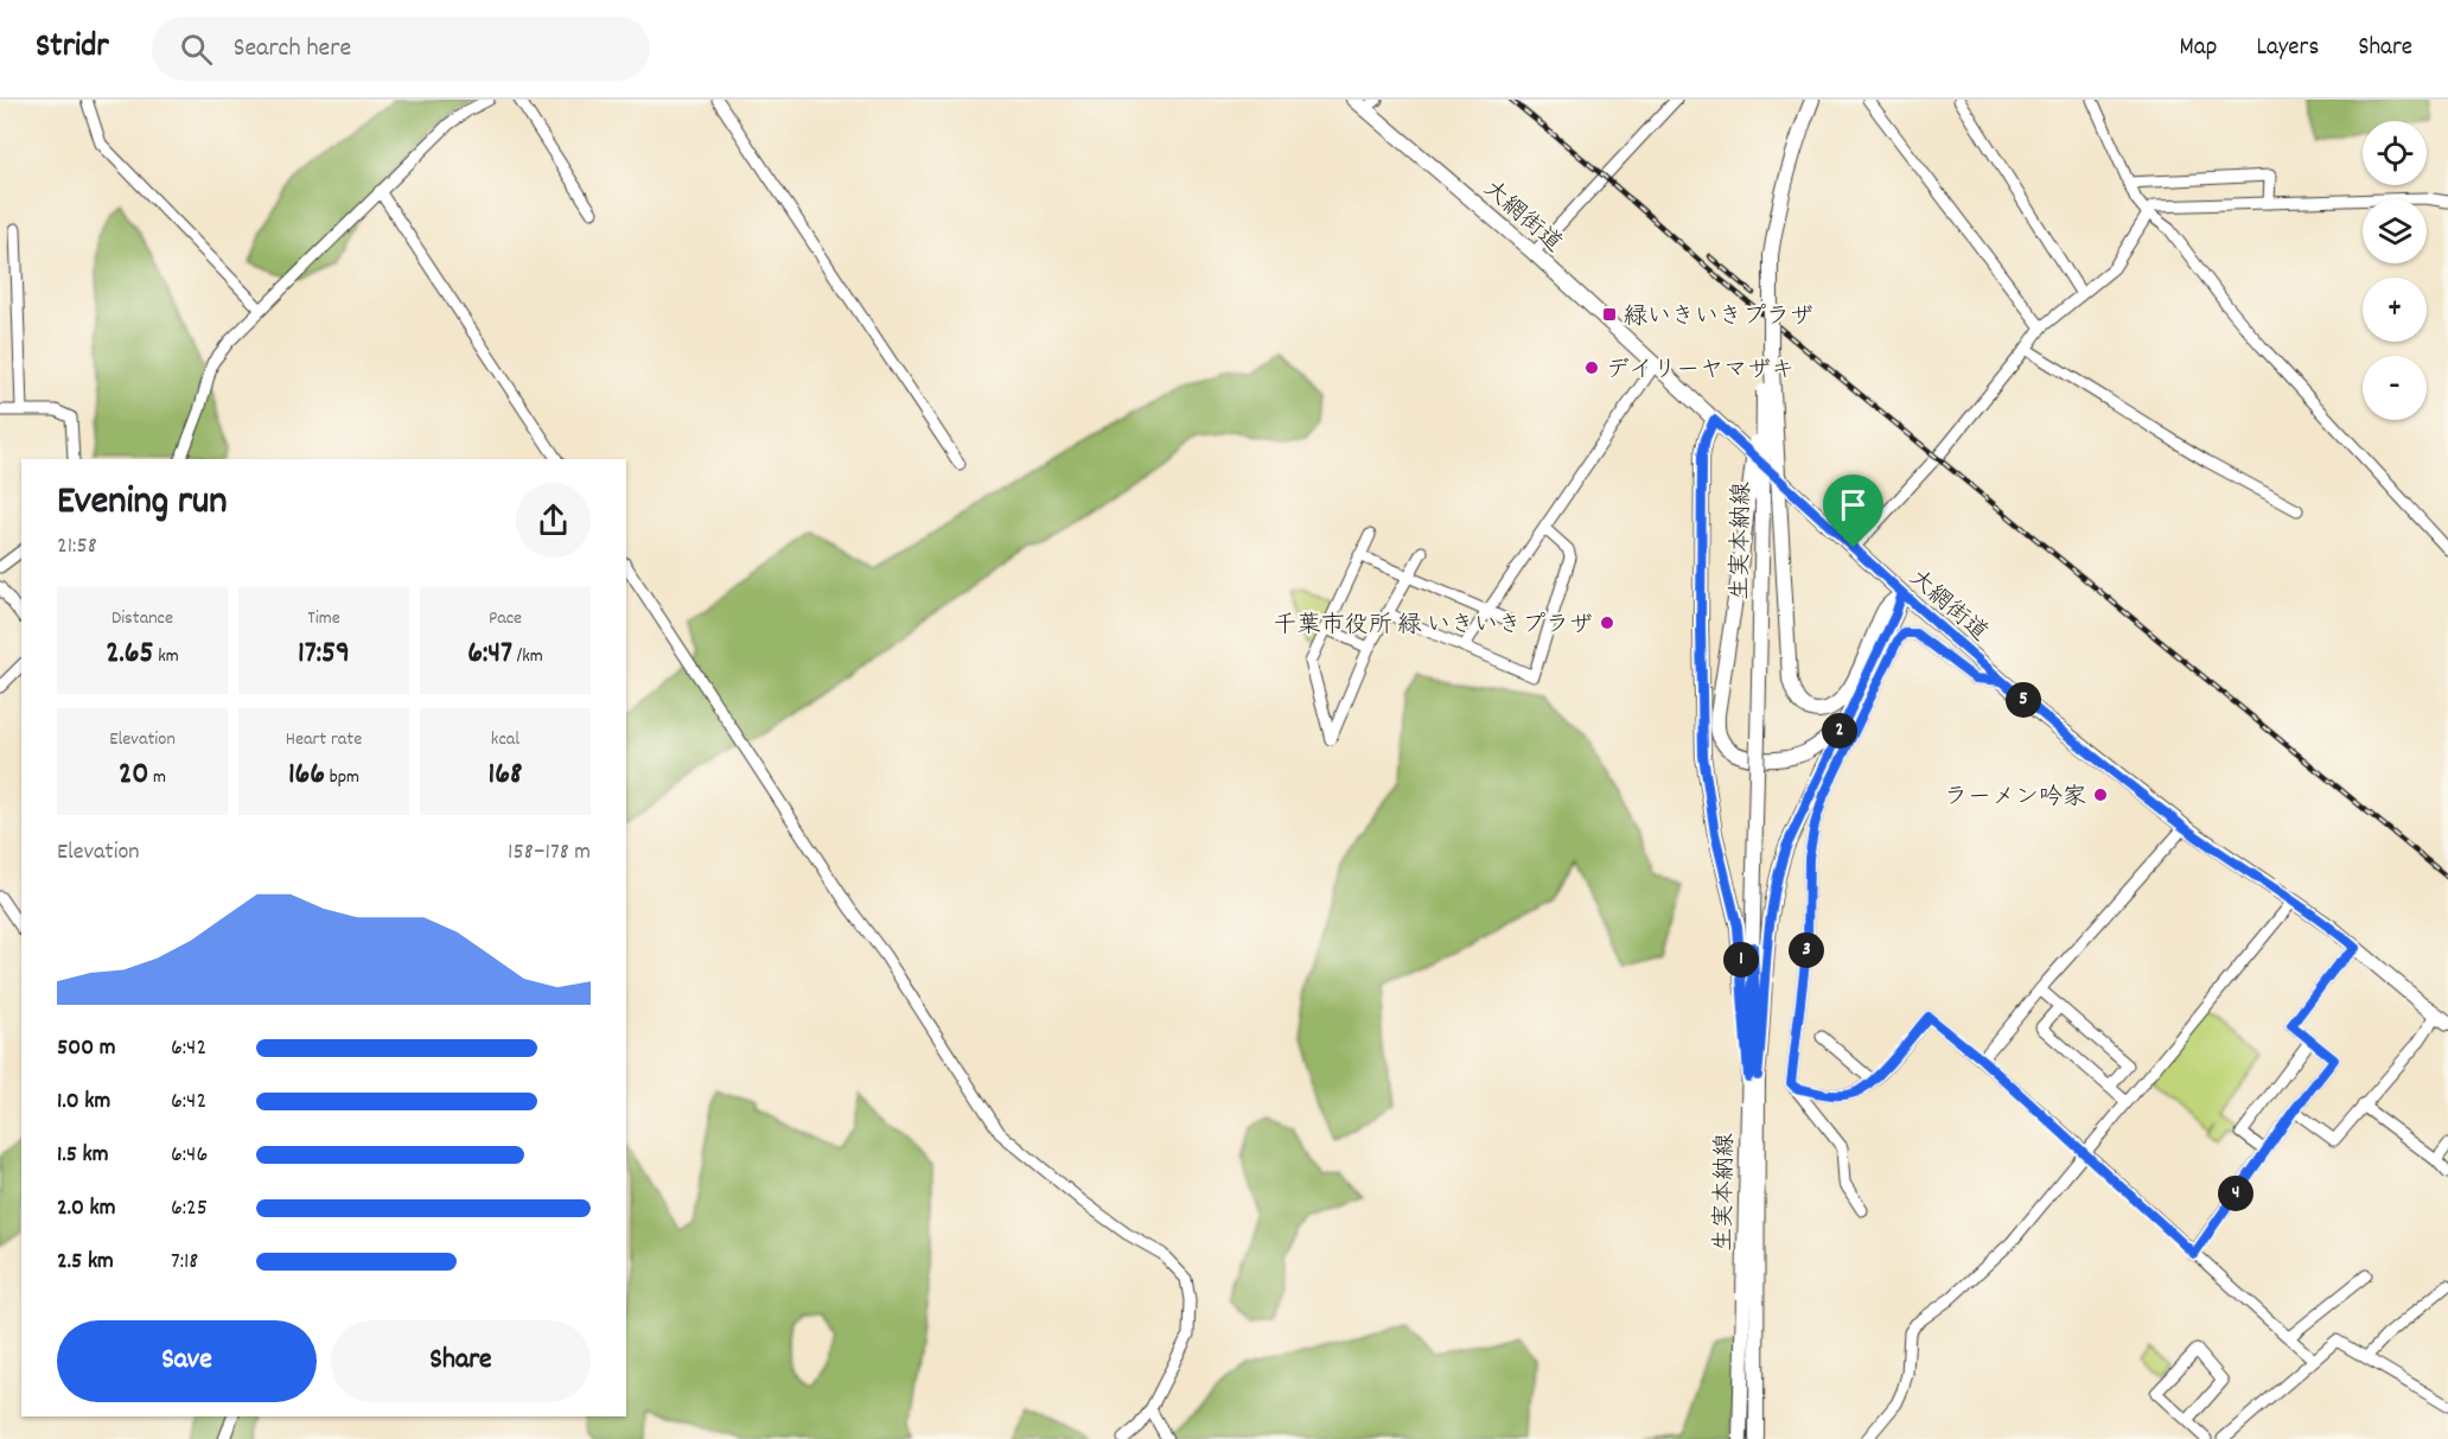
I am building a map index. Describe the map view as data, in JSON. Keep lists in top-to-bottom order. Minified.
{"streets":{"main road":["大網街道","生実本納線"]},"places":{"transit":["緑いきいきプラザ"],"other":["デイリーヤマザキ","千葉市役所 緑 いきいきプラザ","ラーメン吟家"]},"page":{"header":"Stridr","search":"Search here","nav":["Map","Layers","Share"],"map_buttons":["+","−"],"heading":["Evening run","21:58"],"stats":[["Distance","2.65 km"],["Time","17:59"],["Pace","6:47 /km"],["Elevation","20 m"],["Heart rate","166 bpm"],["kcal","168"]],"pins":["5","2","3","1","4"],"chart":["Elevation","158–178 m"],"list":[{"name":"500 m","note":"6:42"},{"name":"1.0 km","note":"6:42"},{"name":"1.5 km","note":"6:46"},{"name":"2.0 km","note":"6:25"},{"name":"2.5 km","note":"7:18"}],"buttons":["Save","Share"]}}
